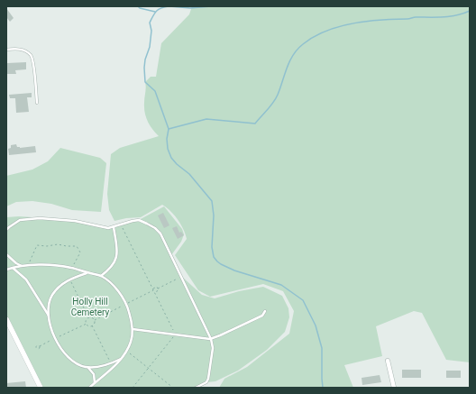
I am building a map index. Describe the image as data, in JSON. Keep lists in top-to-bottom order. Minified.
{"parks":["Holly Hill Cemetery"]}
